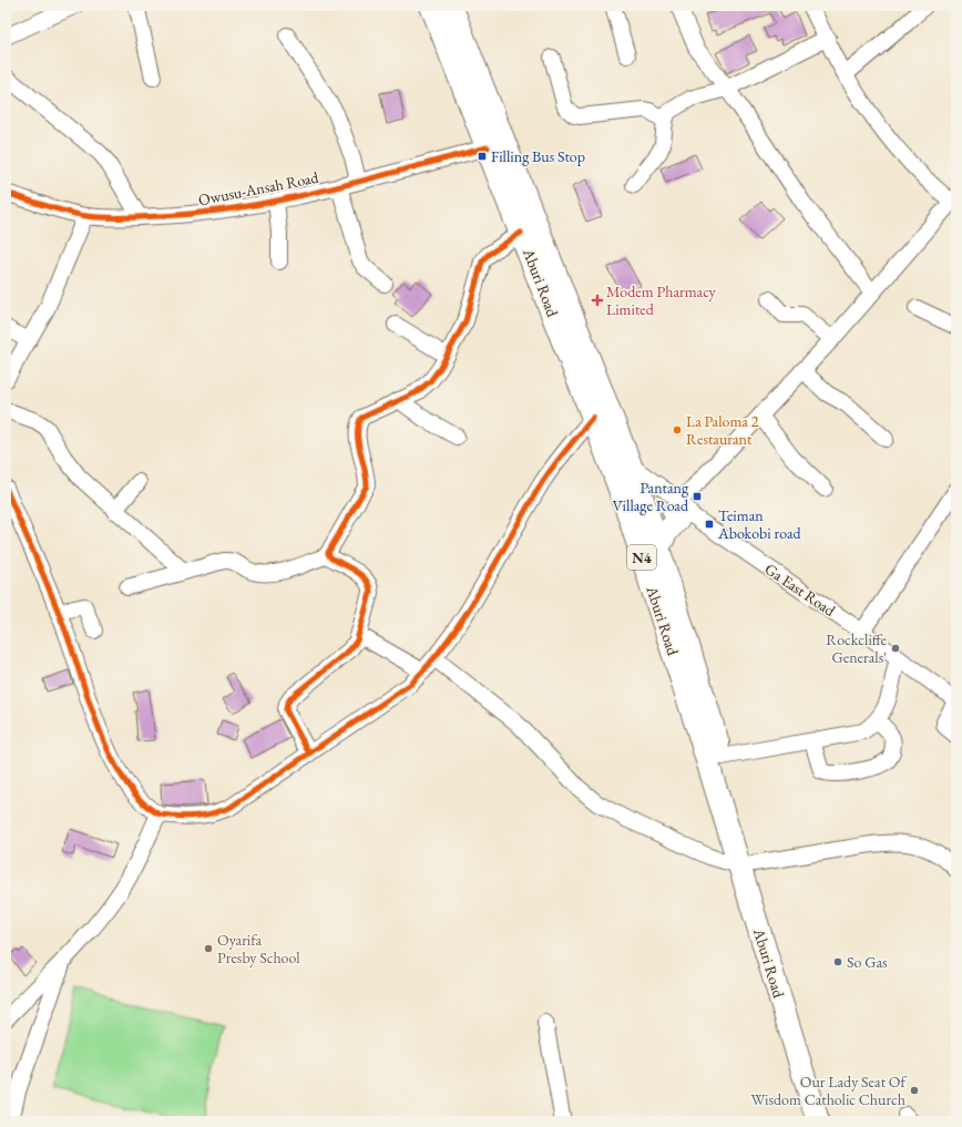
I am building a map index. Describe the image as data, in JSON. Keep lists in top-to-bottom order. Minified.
{"streets":{"highway":["Aburi Road","N4"],"street":["Owusu-Ansah Road","Ga East Road"]},"crossings":[["Owusu-Ansah Road","Aburi Road"],["Aburi Road","Ga East Road"]],"places":{"transit":["Filling Bus Stop","Pantang Village Road","Teiman Abokobi road"],"health":["Modem Pharmacy Limited"],"other":["La Paloma 2 Restaurant","Rockcliffe Generals'","Oyarifa Presby School","So Gas","Our Lady Seat Of Wisdom Catholic Church"]}}
